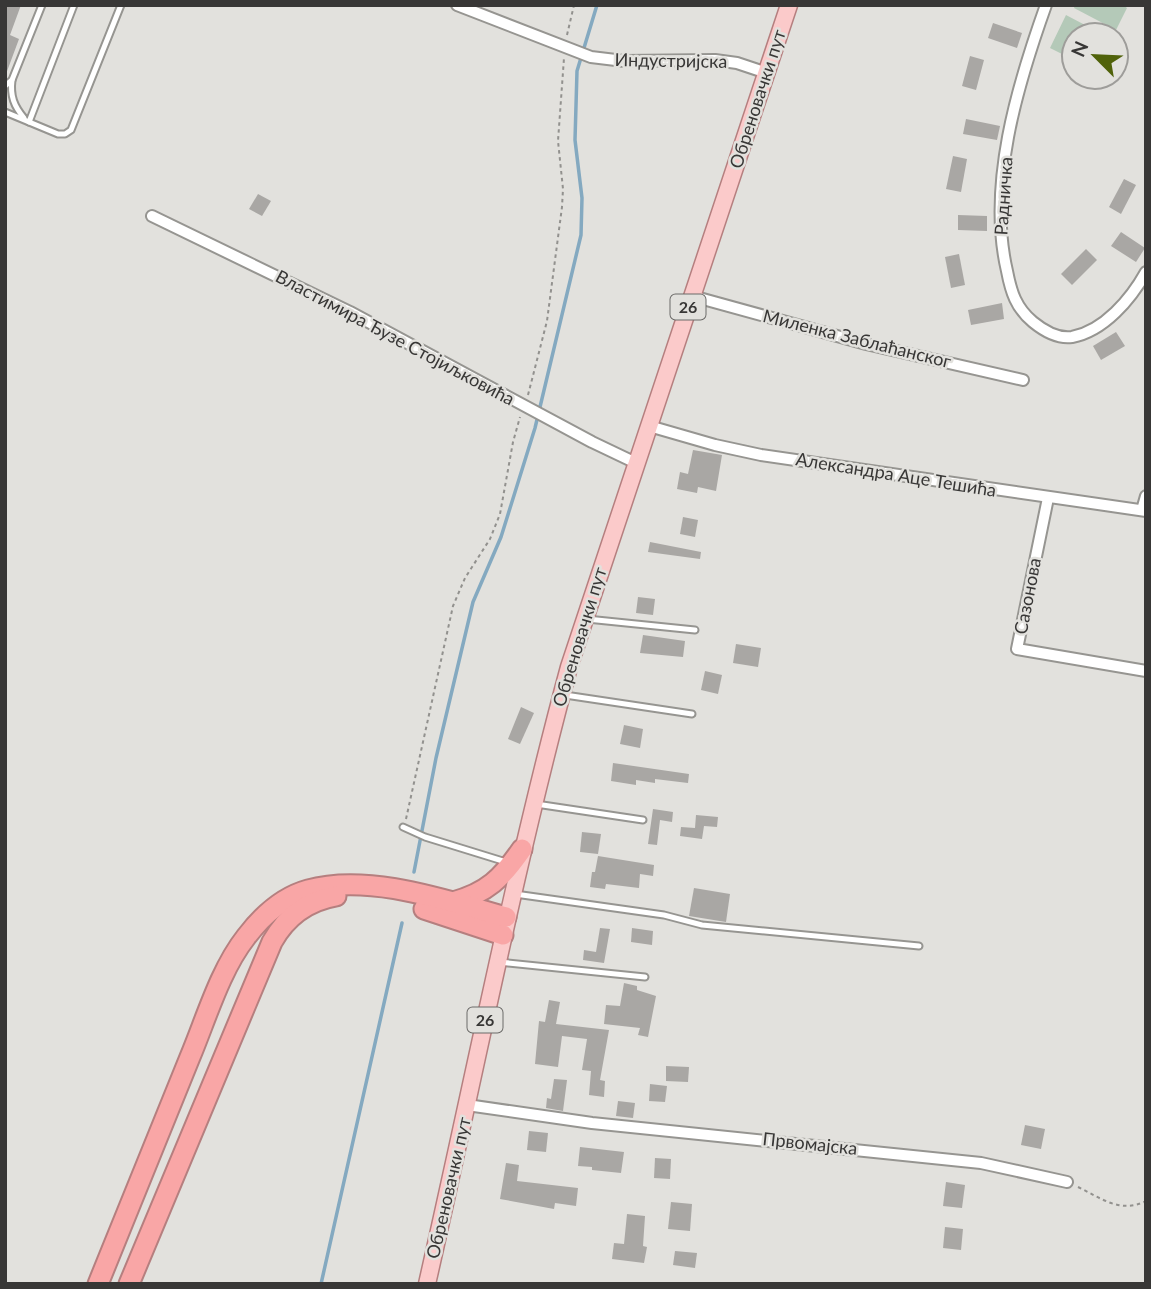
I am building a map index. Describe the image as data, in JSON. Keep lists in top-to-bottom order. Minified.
{"streets":{"main road":["Обреновачки пут","26"],"street":["Индустријска","Радничка","Властимира Ђузе Стојиљковића","Миленка Заблаћанског","Александра Аце Тешића","Сазонова","Првомајска"]},"crossings":[["Индустријска","Обреновачки пут"],["Обреновачки пут","Властимира Ђузе Стојиљковића"],["Обреновачки пут","Миленка Заблаћанског"],["Обреновачки пут","Александра Аце Тешића"],["Обреновачки пут","Првомајска"],["Александра Аце Тешића","Сазонова"]],"north":"top left"}
